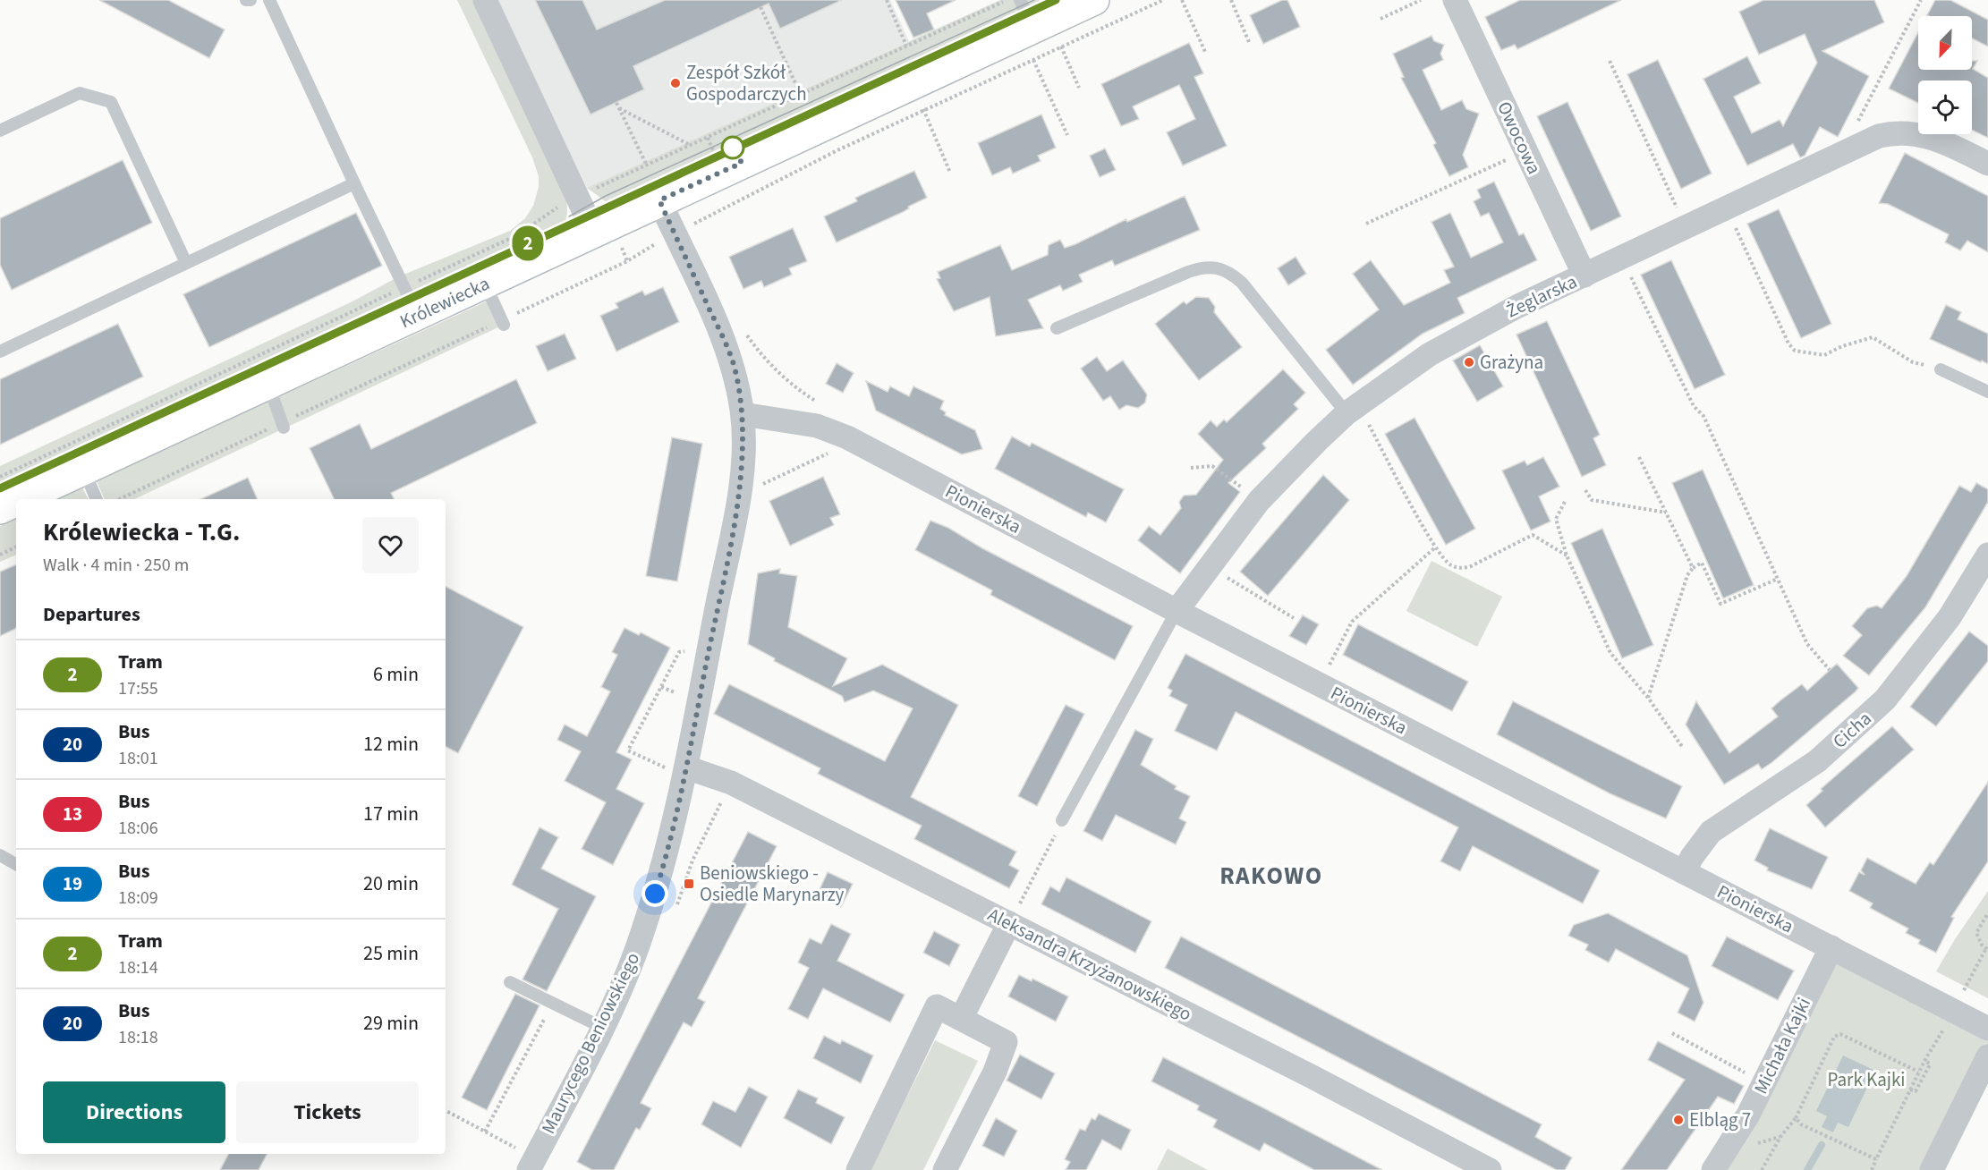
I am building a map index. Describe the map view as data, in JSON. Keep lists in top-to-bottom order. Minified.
{"streets":{"main road":["Królewiecka"],"street":["Owocowa","Żeglarska","Pionierska","Cicha","Aleksandra Krzyżanowskiego","Maurycego Beniowskiego","Michała Kajki"]},"crossings":[["Owocowa","Żeglarska"],["Żeglarska","Pionierska"],["Królewiecka","Maurycego Beniowskiego"],["Pionierska","Cicha"],["Pionierska","Maurycego Beniowskiego"],["Pionierska","Michała Kajki"],["Aleksandra Krzyżanowskiego","Maurycego Beniowskiego"]],"districts":["RAKOWO"],"parks":["Park Kajki"],"places":{"other":["Zespół Szkół Gospodarczych","Grażyna","Elbląg 7"],"transit":["Beniowskiego - Osiedle Marynarzy"]},"lines":["tram line 2"],"north":"bottom left","page":{"on_map":"2","heading":[["Królewiecka - T.G.","Walk · 4 min · 250 m"],"Departures"],"list":[{"mark":"2","name":"Tram","note":"17:55","value":"6 min"},{"mark":"20","name":"Bus","note":"18:01","value":"12 min"},{"mark":"13","name":"Bus","note":"18:06","value":"17 min"},{"mark":"19","name":"Bus","note":"18:09","value":"20 min"},{"mark":"2","name":"Tram","note":"18:14","value":"25 min"},{"mark":"20","name":"Bus","note":"18:18","value":"29 min"}],"buttons":["Directions","Tickets"]}}
